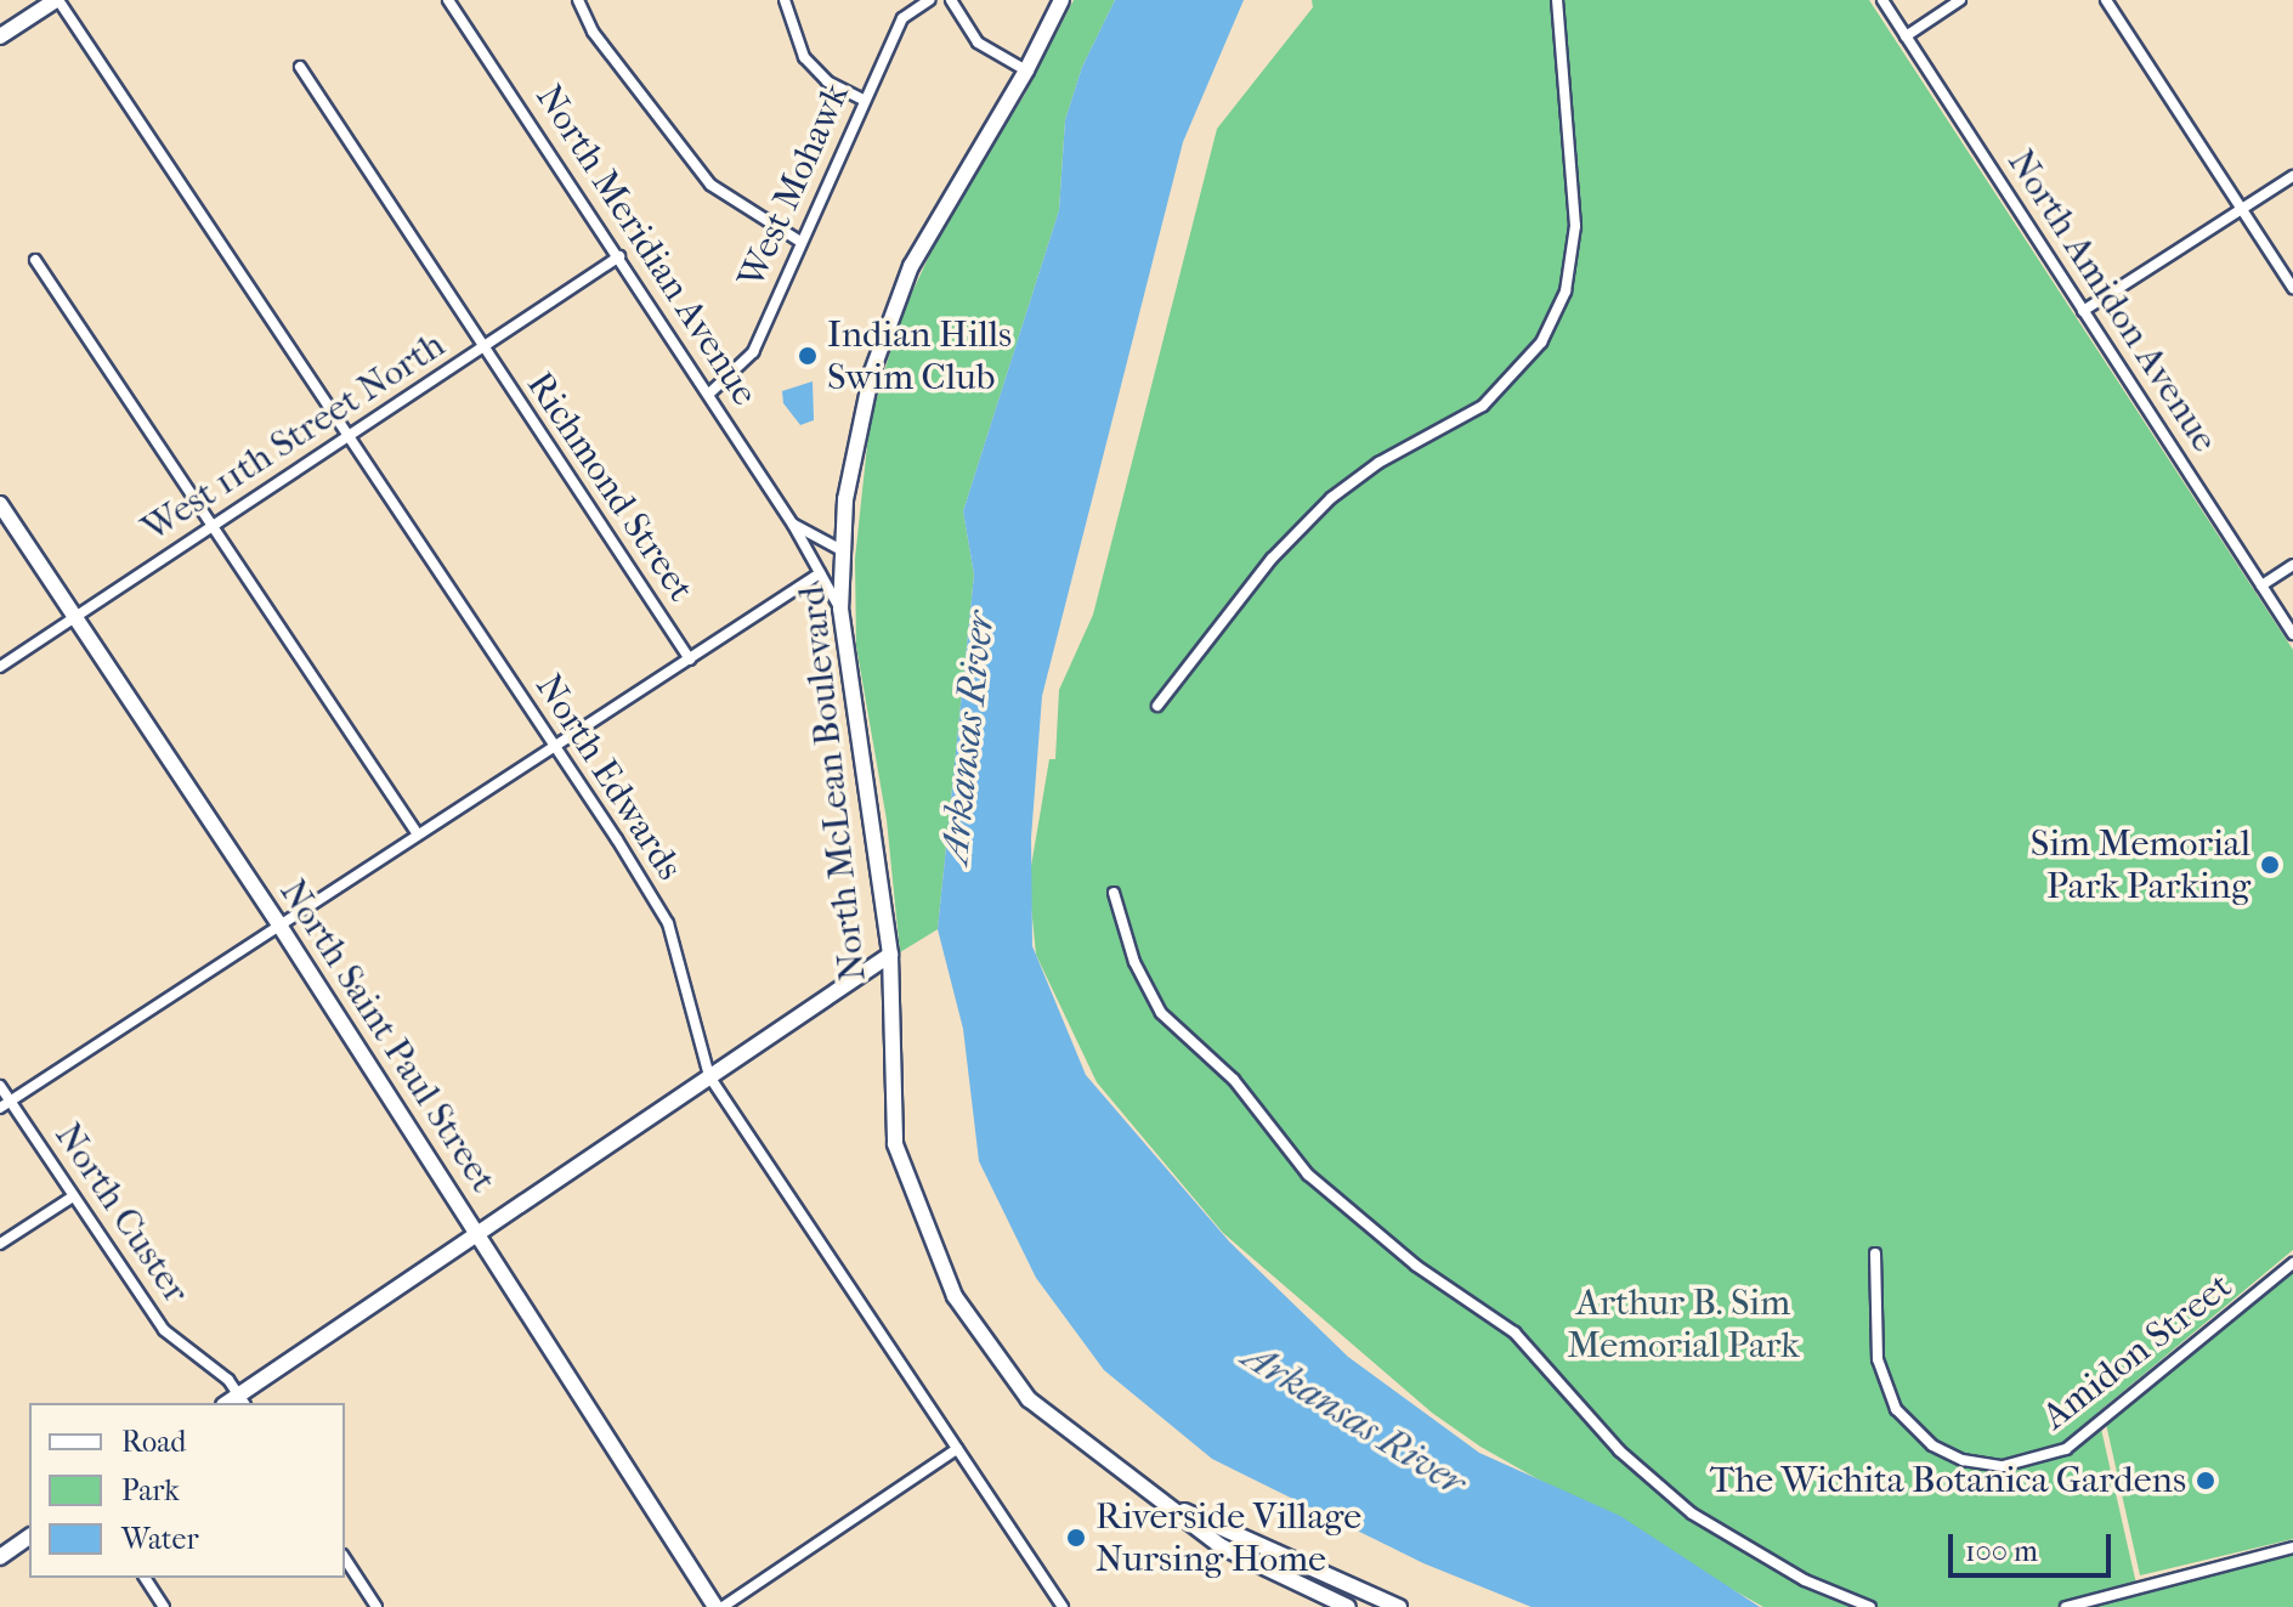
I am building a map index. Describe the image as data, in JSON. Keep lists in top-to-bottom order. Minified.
{"streets":{"street":["West Mohawk","North Meridian Avenue","North Amidon Avenue","West 11th Street North","Richmond Street","North Edwards","North McLean Boulevard","North Saint Paul Street","North Custer","Amidon Street"]},"crossings":[["West Mohawk","North Meridian Avenue"],["North Meridian Avenue","West 11th Street North"],["North Meridian Avenue","North McLean Boulevard"],["West 11th Street North","Richmond Street"],["West 11th Street North","North Edwards"],["West 11th Street North","North Saint Paul Street"]],"water":["Arkansas River"],"parks":["Arthur B. Sim Memorial Park"],"places":["Indian Hills Swim Club","Sim Memorial Park Parking","The Wichita Botanica Gardens","Riverside Village Nursing Home"],"legend":["Road","Park","Water"],"scale_bar":"100 m"}
